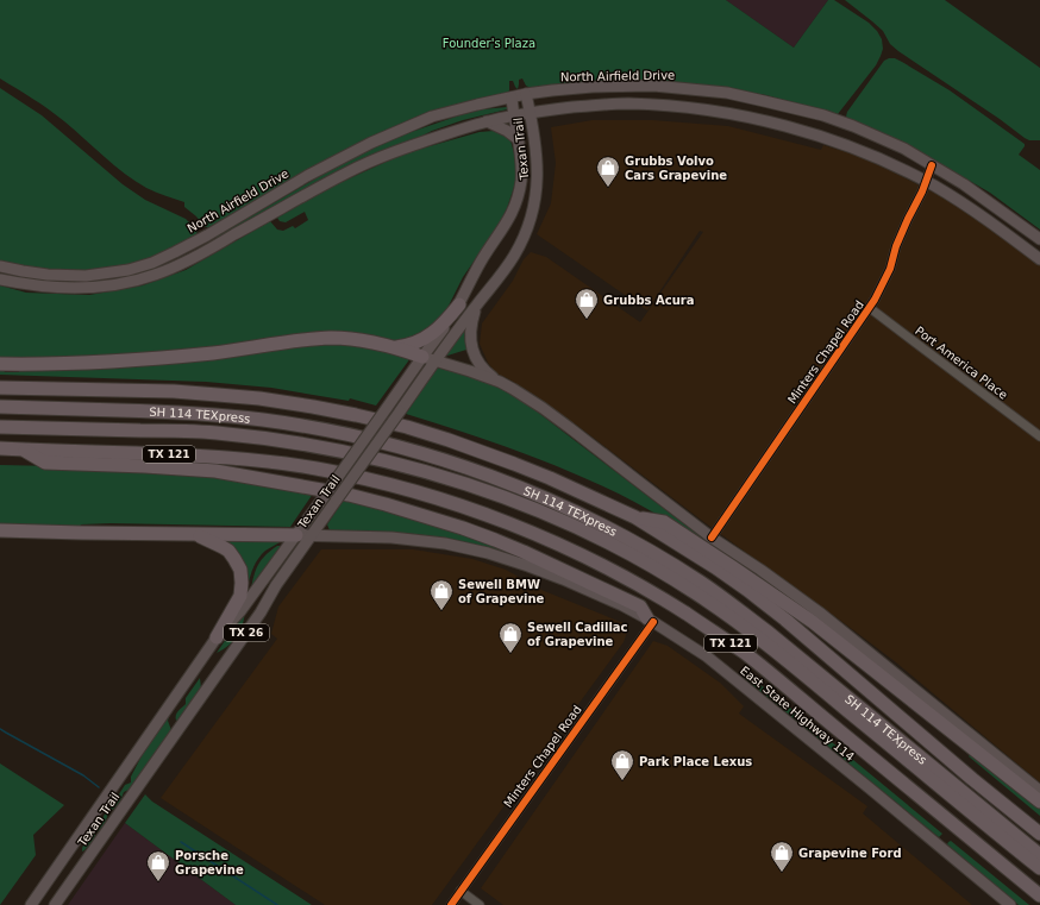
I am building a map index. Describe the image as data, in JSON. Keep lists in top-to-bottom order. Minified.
{"streets":{"highway":["SH 114 TEXpress","TX 121"],"main road":["North Airfield Drive","Texan Trail","TX 26","East State Highway 114"],"street":["Minters Chapel Road","Port America Place"]},"crossings":[["North Airfield Drive","Texan Trail"],["North Airfield Drive","Minters Chapel Road"],["Texan Trail","East State Highway 114"],["Minters Chapel Road","Port America Place"],["Minters Chapel Road","East State Highway 114"]],"parks":["Founder's Plaza"],"places":{"shop":["Grubbs Volvo Cars Grapevine","Grubbs Acura","Sewell BMW of Grapevine","Sewell Cadillac of Grapevine","Park Place Lexus","Grapevine Ford","Porsche Grapevine"]}}
